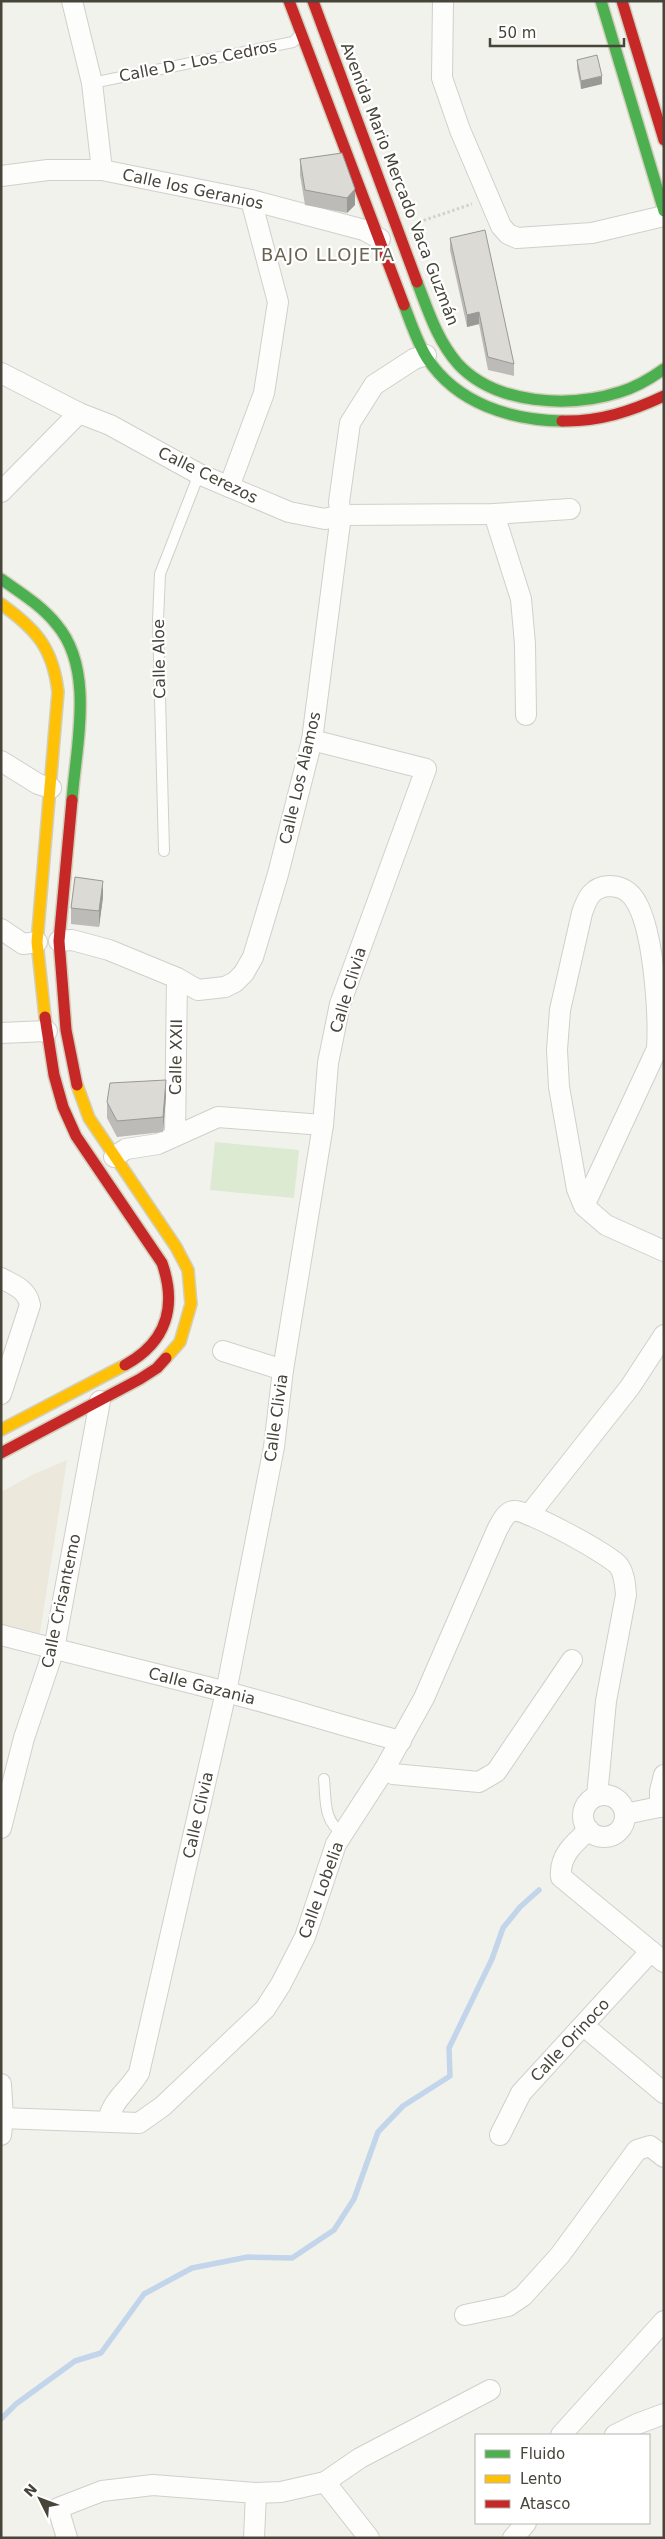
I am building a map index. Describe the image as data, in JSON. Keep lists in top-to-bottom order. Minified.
{"streets":{"main road":["Avenida Mario Mercado Vaca Guzmán"],"street":["Calle los Geranios","Calle Cerezos","Calle Los Alamos","Calle Clivia","Calle XXII","Calle Crisantemo","Calle Gazania","Calle Lobelia","Calle Orinoco"],"lane":["Calle D - Los Cedros","Calle Aloe"]},"crossings":[["Calle D - Los Cedros","Avenida Mario Mercado Vaca Guzmán"],["Avenida Mario Mercado Vaca Guzmán","Calle los Geranios"],["Avenida Mario Mercado Vaca Guzmán","Calle Los Alamos"],["Calle Cerezos","Calle Aloe"],["Calle Cerezos","Calle Los Alamos"],["Calle Los Alamos","Calle Clivia"],["Calle Los Alamos","Calle XXII"],["Calle Clivia","Calle Gazania"],["Calle Clivia","Calle Lobelia"],["Calle Crisantemo","Calle Gazania"],["Calle Gazania","Calle Lobelia"]],"districts":["BAJO LLOJETA"],"legend":["Fluido","Lento","Atasco"],"scale_bar":"50 m","north":"top left"}
